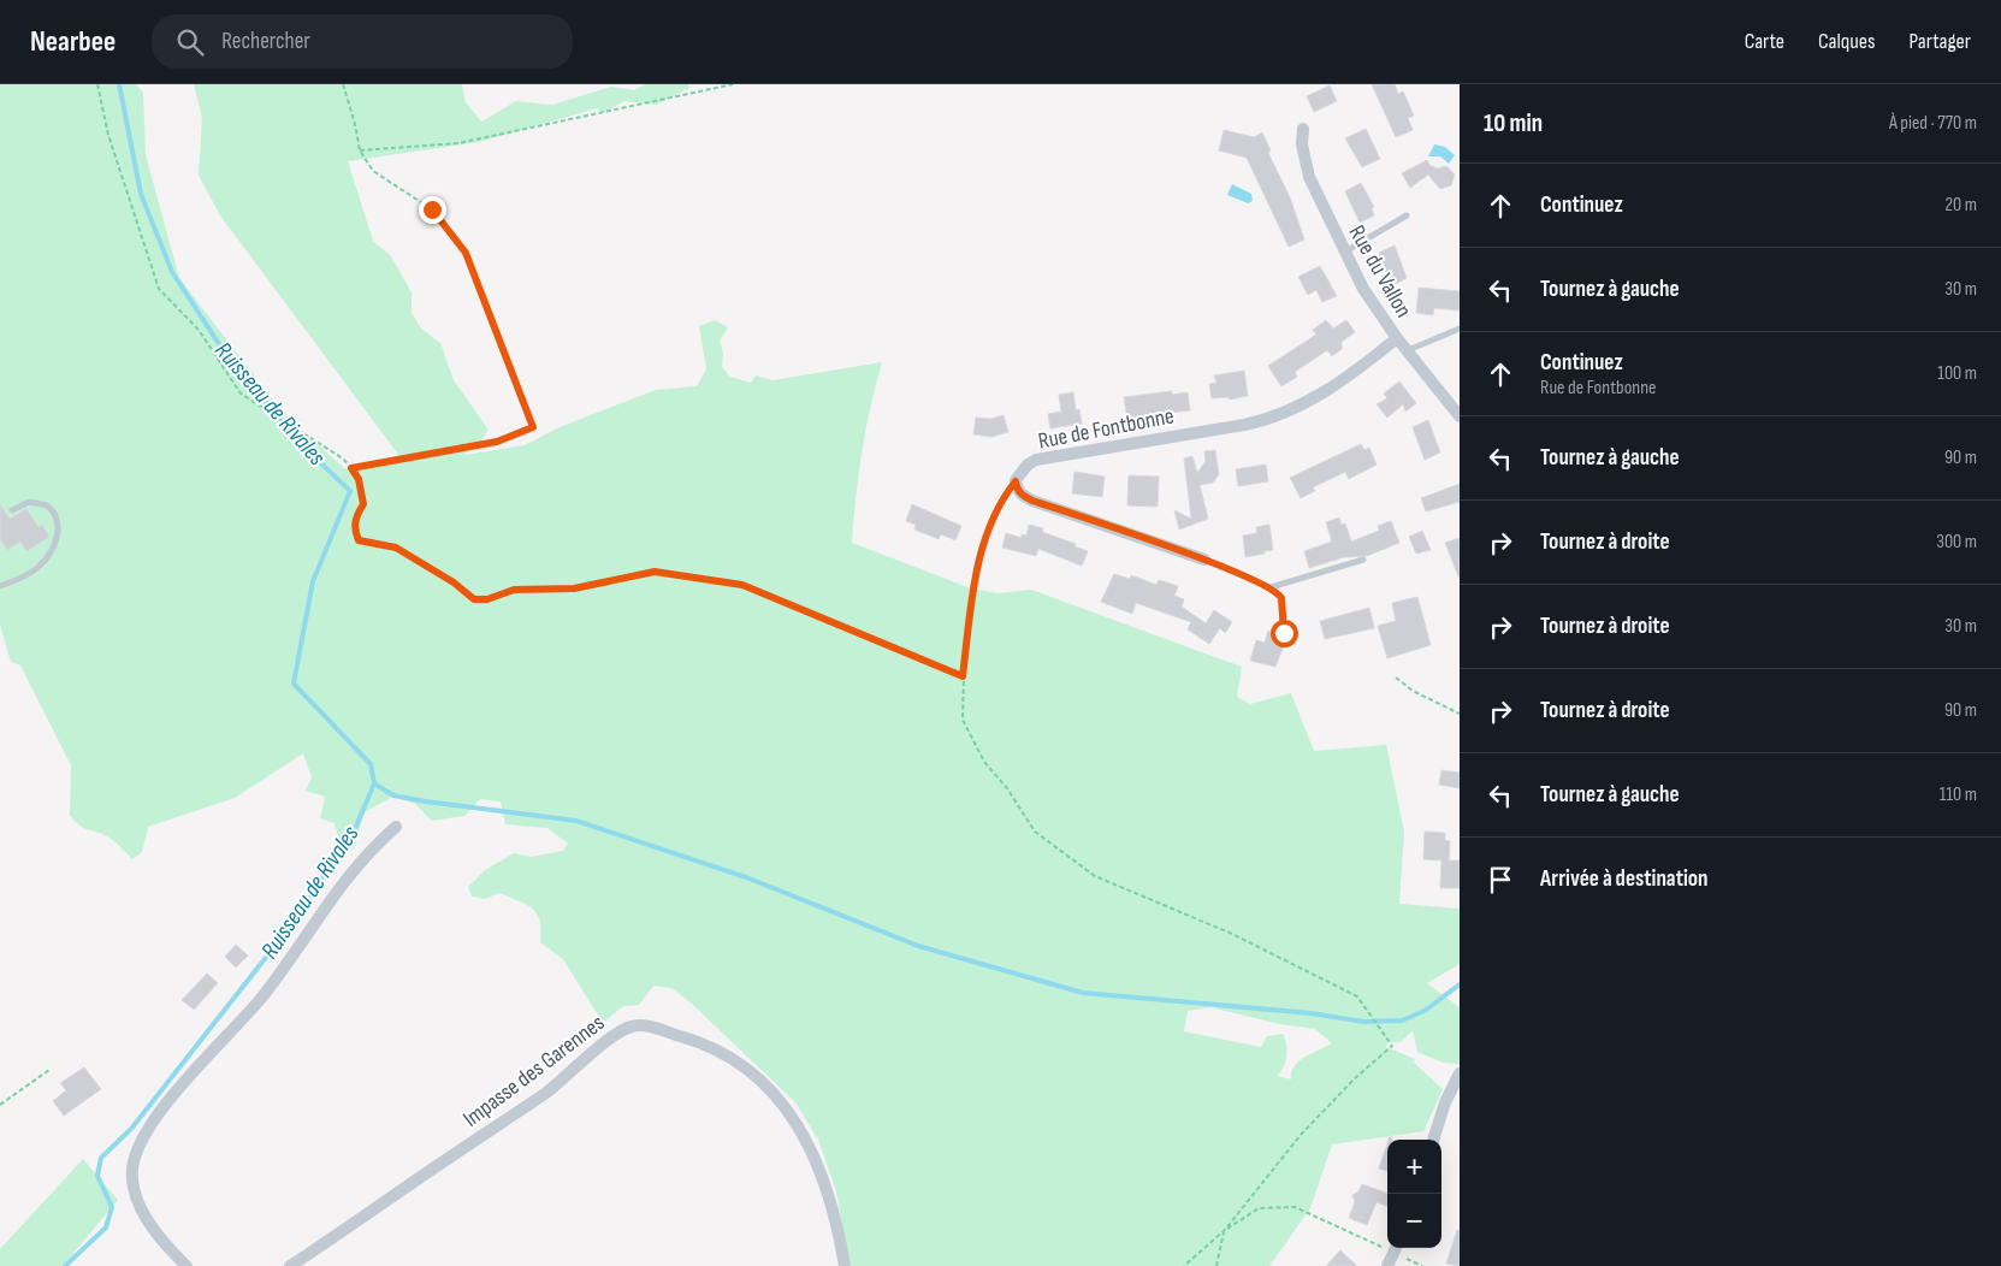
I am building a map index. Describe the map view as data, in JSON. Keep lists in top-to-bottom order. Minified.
{"streets":{"street":["Rue du Vallon","Rue de Fontbonne","Impasse des Garennes"]},"crossings":[["Rue du Vallon","Rue de Fontbonne"]],"water":["Ruisseau de Rivales"],"page":{"header":"Nearbee","search":"Rechercher","nav":["Carte","Calques","Partager"],"heading":["10 min","À pied · 770 m"],"list":[["Continuez","20 m"],["Tournez à gauche","30 m"],["Continuez","Rue de Fontbonne","100 m"],["Tournez à gauche","90 m"],["Tournez à droite","300 m"],["Tournez à droite","30 m"],["Tournez à droite","90 m"],["Tournez à gauche","110 m"],"Arrivée à destination"],"map_buttons":["+","−"]}}
